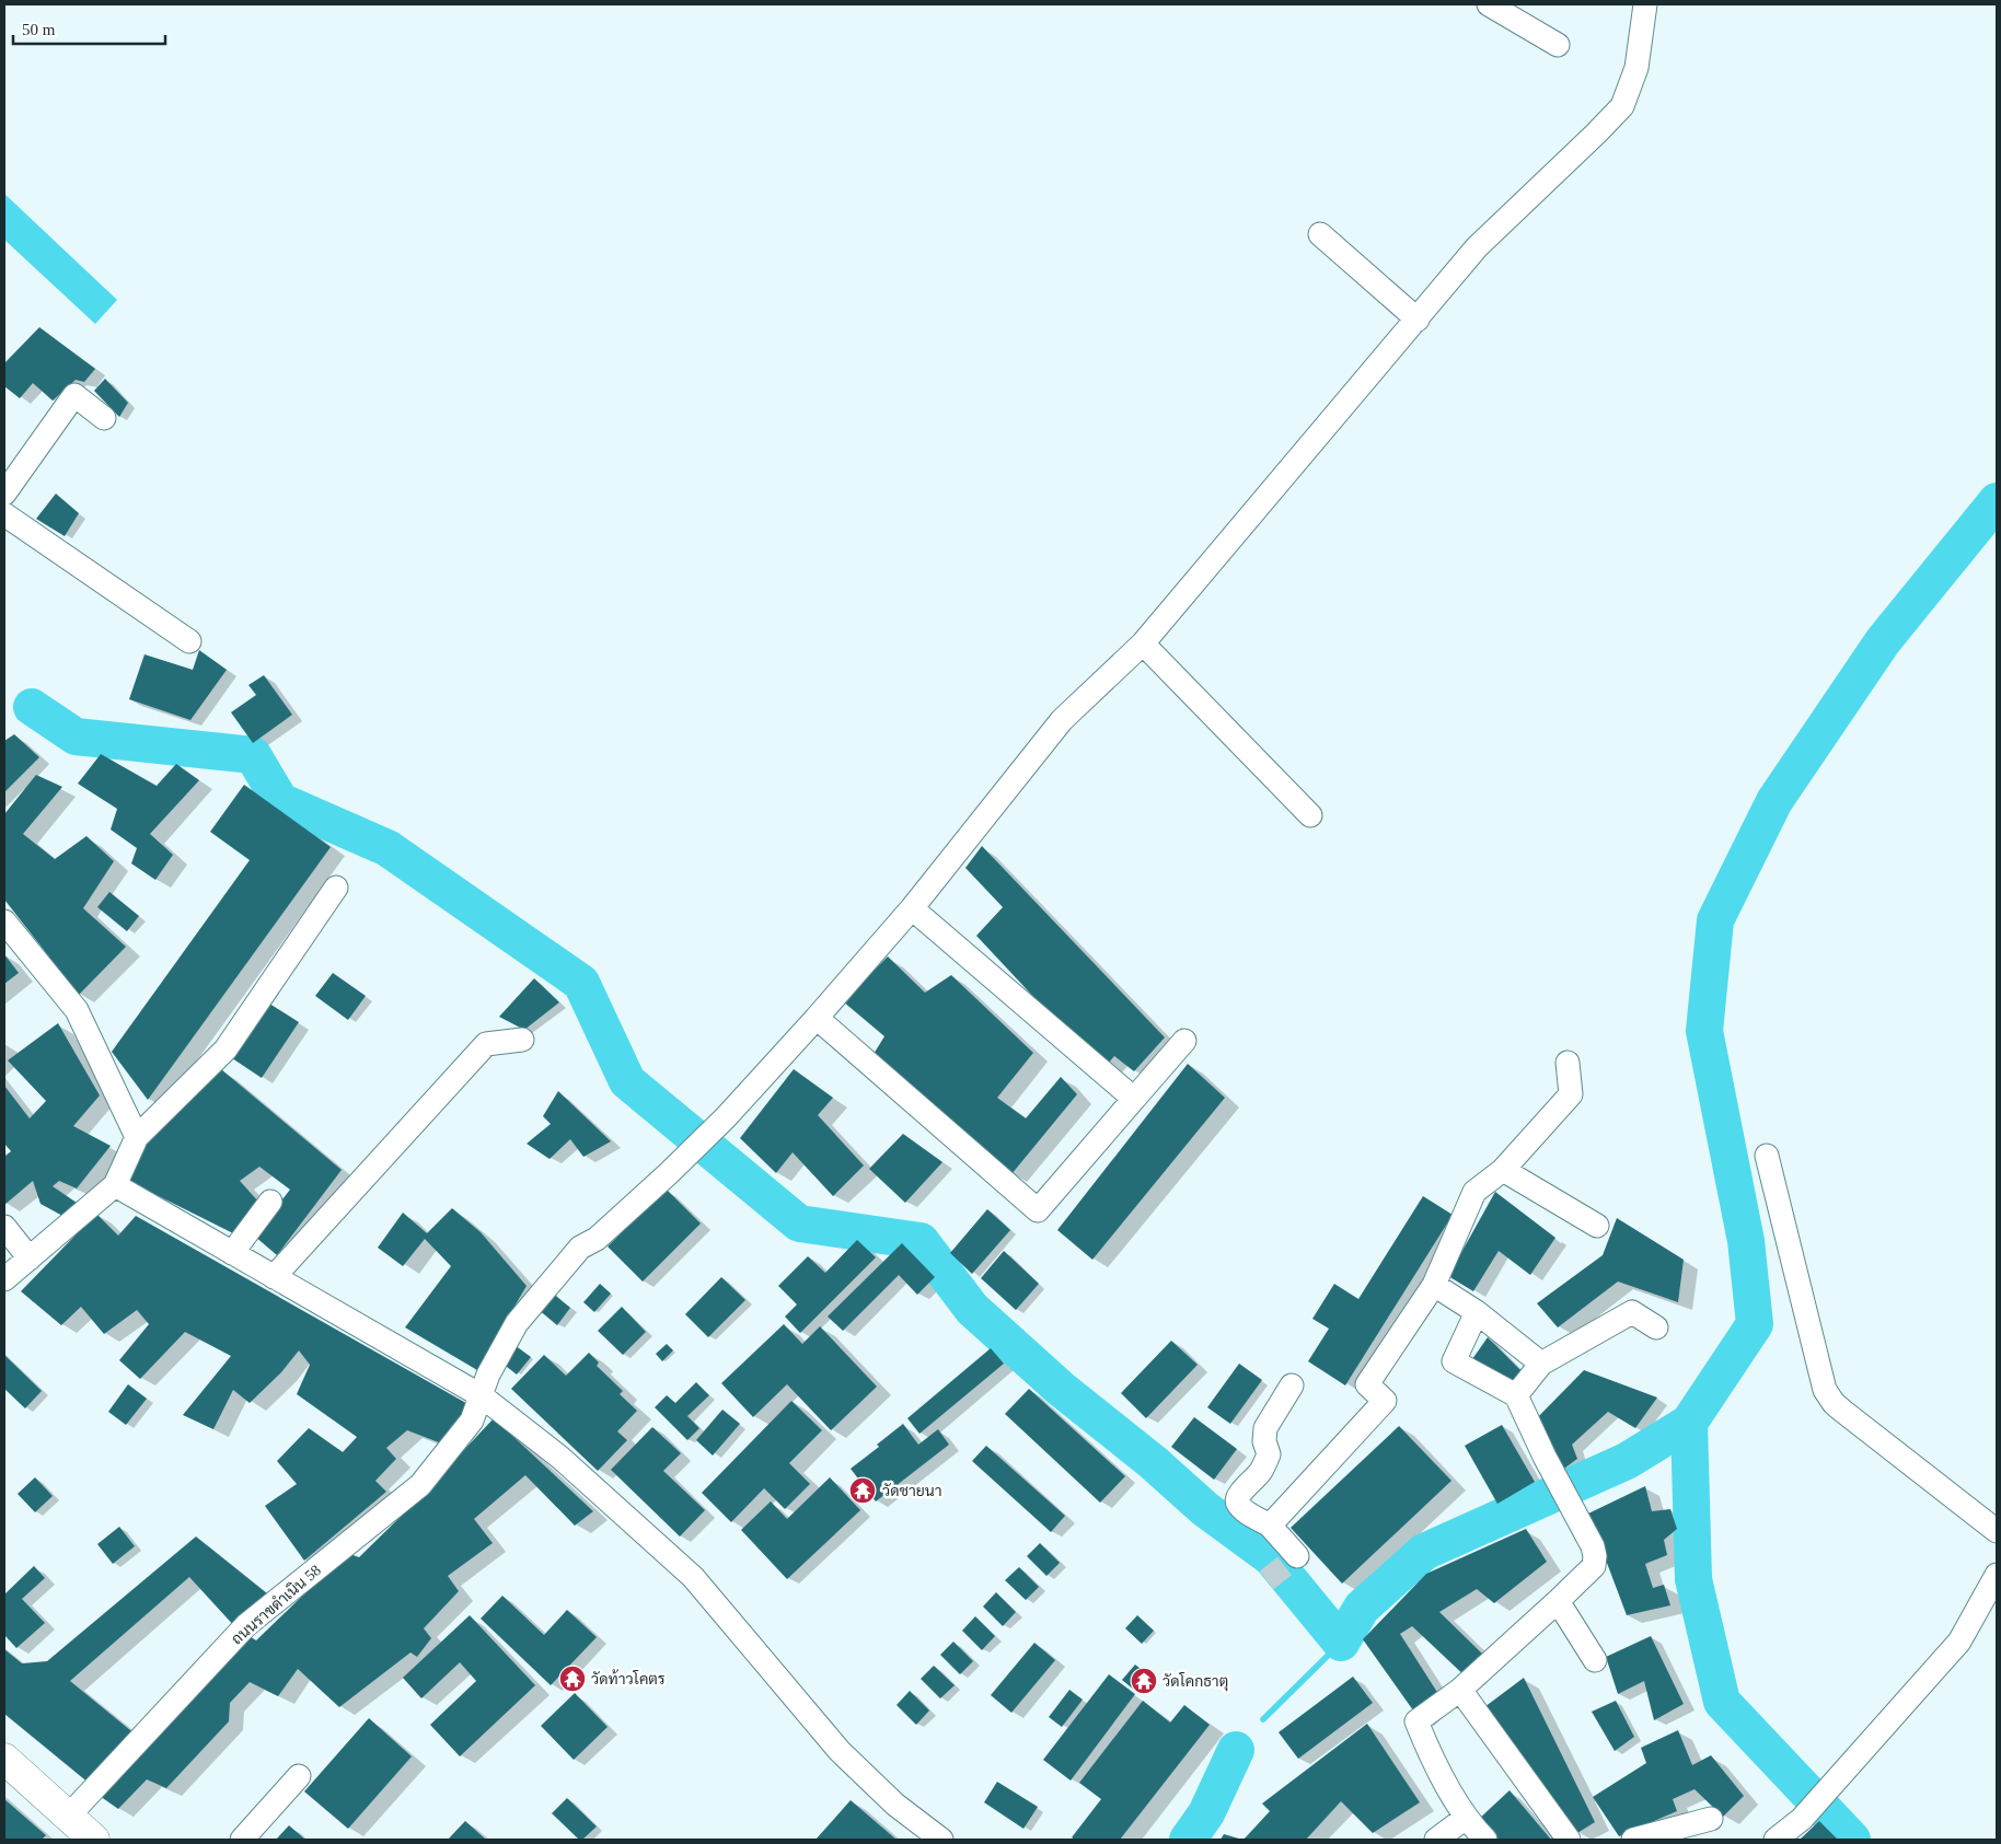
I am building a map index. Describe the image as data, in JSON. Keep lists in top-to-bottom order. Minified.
{"streets":{"street":["ถนนราขดำเนิน 58"]},"places":{"temple":["วัดชายนา","วัดท้าวโคตร","วัดโคกธาตุ"]},"scale_bar":"50 m"}
